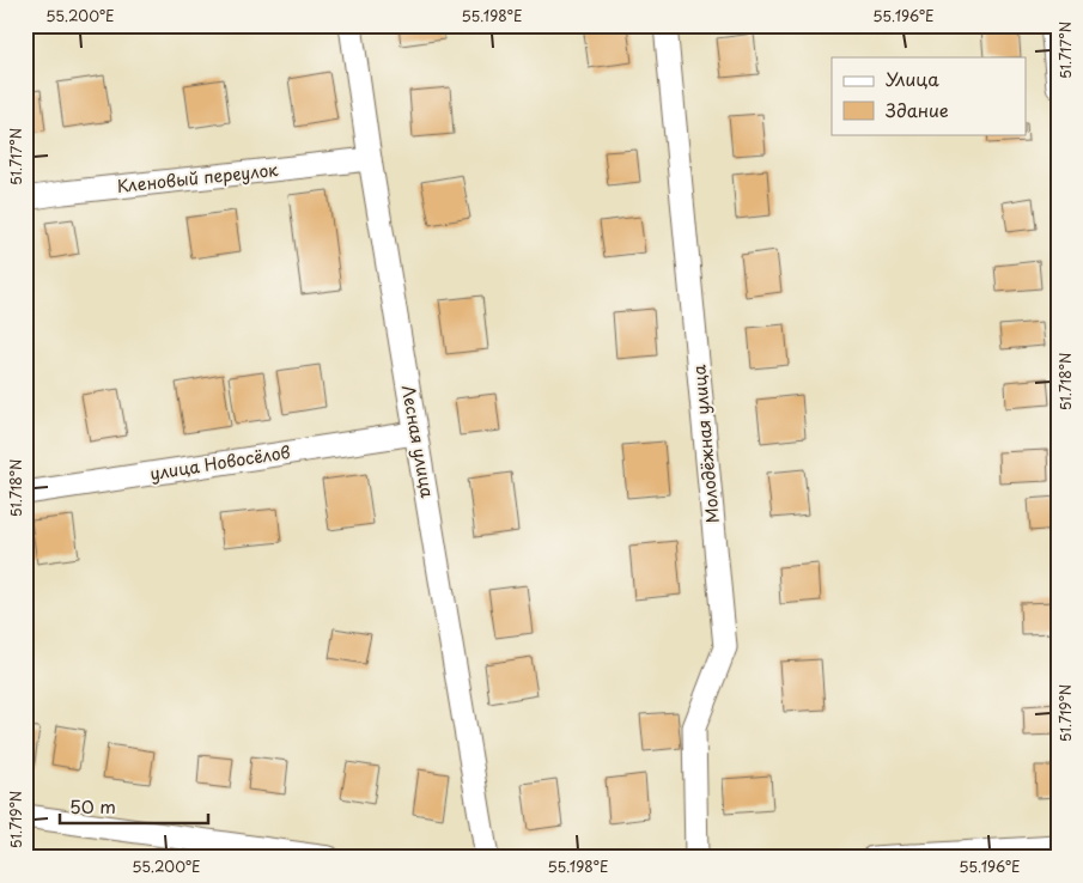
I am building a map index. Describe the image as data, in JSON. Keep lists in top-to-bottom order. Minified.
{"streets":{"street":["Кленовый переулок","Лесная улица","Молодёжная улица","улица Новосёлов"]},"crossings":[["Кленовый переулок","Лесная улица"],["Лесная улица","улица Новосёлов"]],"legend":["Улица","Здание"],"scale_bar":"50 m","coordinates":["55.200°E","55.198°E","55.196°E","51.717°N","51.718°N","51.719°N"]}
